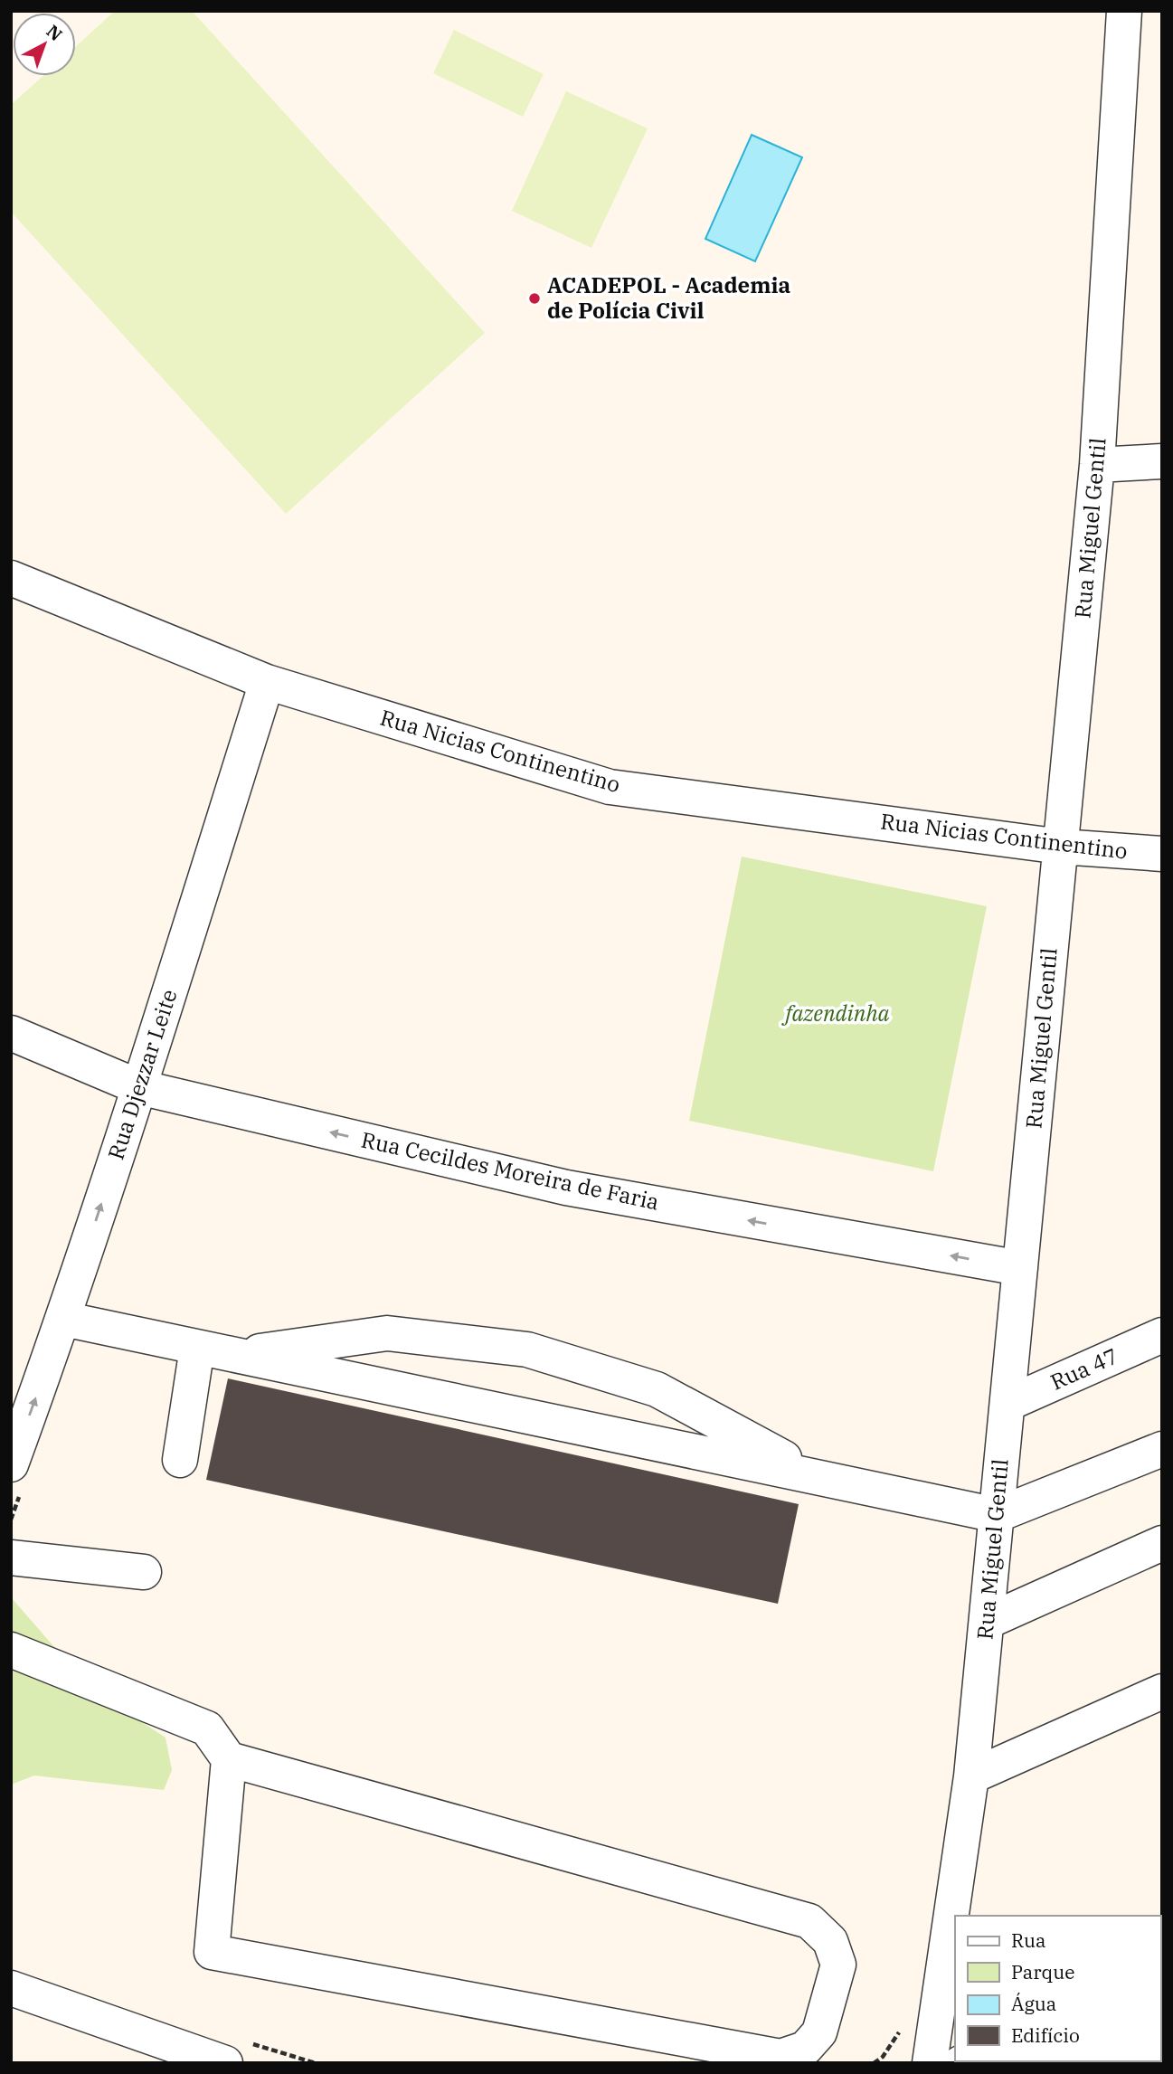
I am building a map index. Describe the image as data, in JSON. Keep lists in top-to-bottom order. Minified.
{"streets":{"street":["Rua Miguel Gentil","Rua Nicias Continentino","Rua Djezzar Leite","Rua Cecildes Moreira de Faria","Rua 47"]},"crossings":[["Rua Miguel Gentil","Rua Nicias Continentino"],["Rua Miguel Gentil","Rua Cecildes Moreira de Faria"],["Rua Miguel Gentil","Rua 47"],["Rua Nicias Continentino","Rua Djezzar Leite"],["Rua Djezzar Leite","Rua Cecildes Moreira de Faria"]],"one_way":["Rua Djezzar Leite"],"parks":["fazendinha"],"places":["ACADEPOL - Academia de Polícia Civil"],"legend":["Rua","Parque","Água","Edifício"],"north":"top right"}
